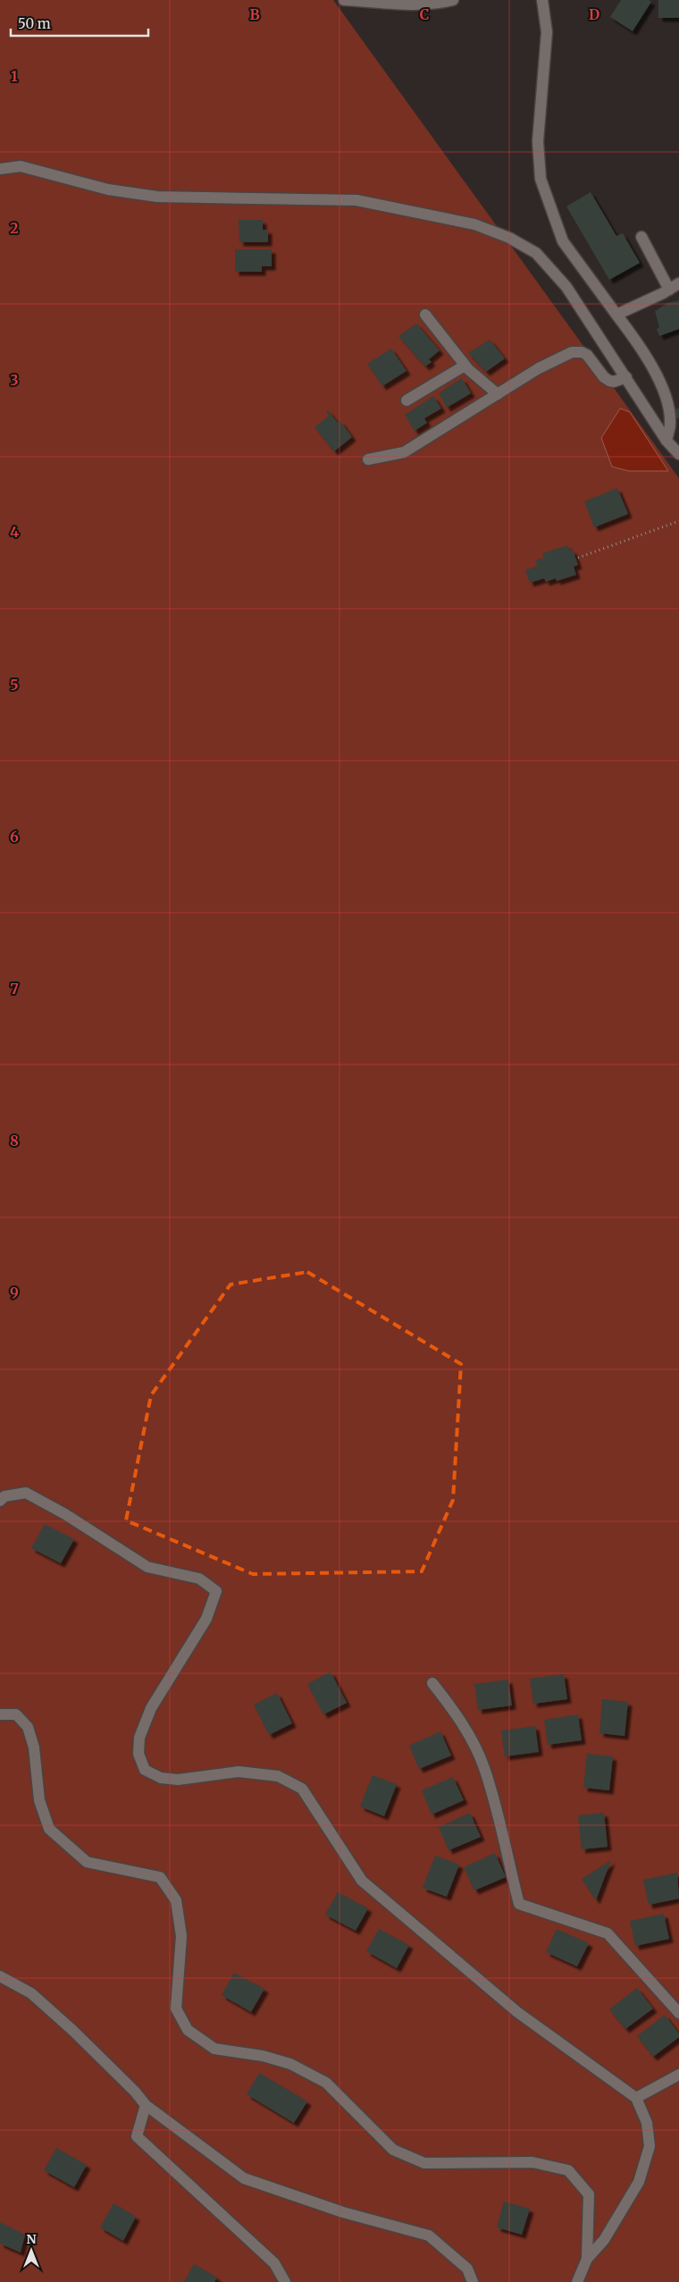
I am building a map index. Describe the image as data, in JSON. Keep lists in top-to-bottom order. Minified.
{"scale_bar":"50 m","north":"top","grid":{"columns":["B","C","D"],"rows":["1","2","3","4","5","6","7","8","9"]}}
